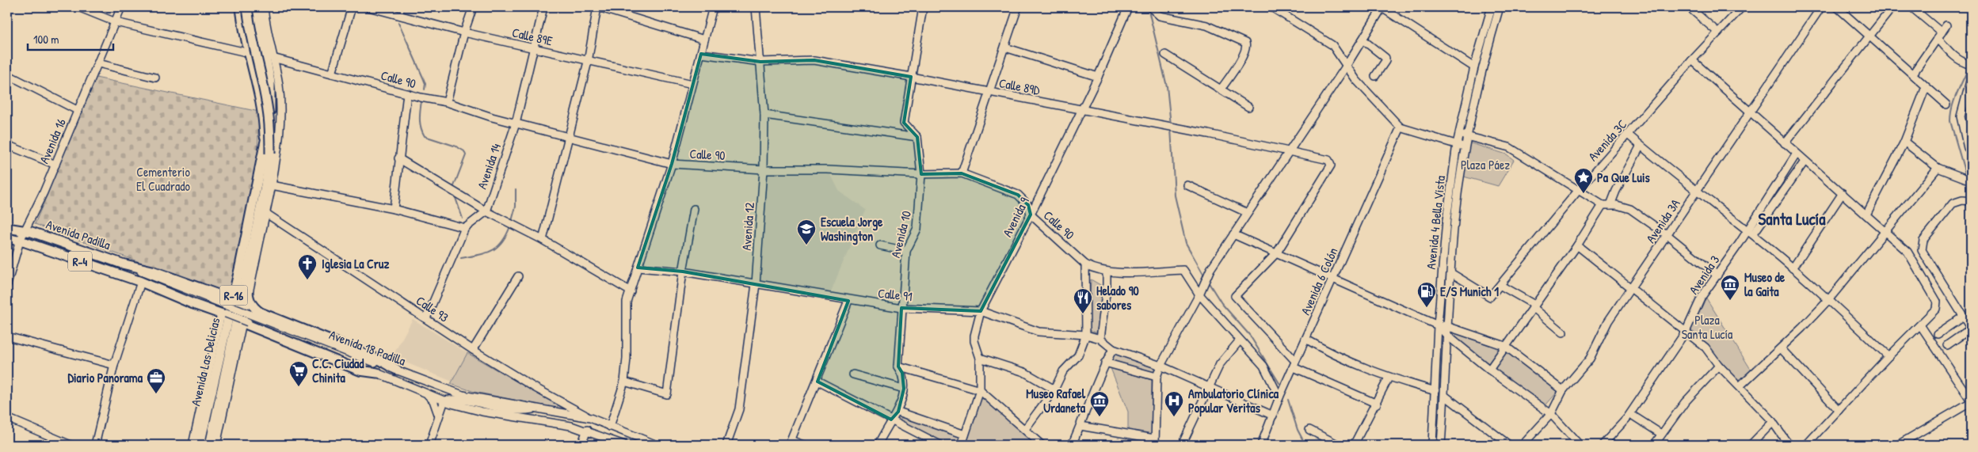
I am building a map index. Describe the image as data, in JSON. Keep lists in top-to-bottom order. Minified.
{"streets":{"main road":["Avenida Padilla","R-4","R-16","Avenida Las Delicias"],"street":["Calle 89E","Calle 90","Calle 89D","Avenida 3C","Avenida 16","Avenida 14","Avenida 9","Avenida 3A","Avenida 4 Bella Vista","Avenida 12","Avenida 10","Avenida 3","Avenida 6 Colón","Calle 91","Calle 93","Avenida 18 Padilla"]},"crossings":[["Calle 89E","Avenida 14"],["Calle 90","Avenida 14"],["Calle 90","Avenida 9"],["Calle 90","Avenida 12"],["Calle 90","Avenida 10"],["Calle 90","R-16"],["Calle 89D","Avenida 9"],["Calle 89D","Avenida 12"],["Avenida 3C","Avenida 4 Bella Vista"],["Avenida 16","Avenida Padilla"],["Avenida 16","R-4"],["Avenida 9","Calle 91"],["Avenida 12","Calle 91"],["Avenida Padilla","R-4"],["Avenida Padilla","Avenida 18 Padilla"],["Avenida Padilla","Avenida Las Delicias"],["Avenida 10","Calle 91"],["Avenida 6 Colón","Calle 91"],["R-16","Calle 93"],["R-16","Avenida Las Delicias"],["Calle 93","Avenida 18 Padilla"]],"districts":["Santa Lucía"],"parks":["Plaza Páez","Cementerio El Cuadrado","Plaza Santa Lucía"],"places":{"place":["Pa Que Luis"],"school or university":["Escuela Jorge Washington"],"church":["Iglesia La Cruz"],"museum":["Museo de la Gaita","Museo Rafael Urdaneta"],"fuel station":["E/S Munich 1"],"restaurant":["Helado 90 sabores"],"supermarket":["C.C. Ciudad Chinita"],"office":["Diario Panorama"],"hospital":["Ambulatorio Clínica Popular Veritas"]},"scale_bar":"100 m"}
